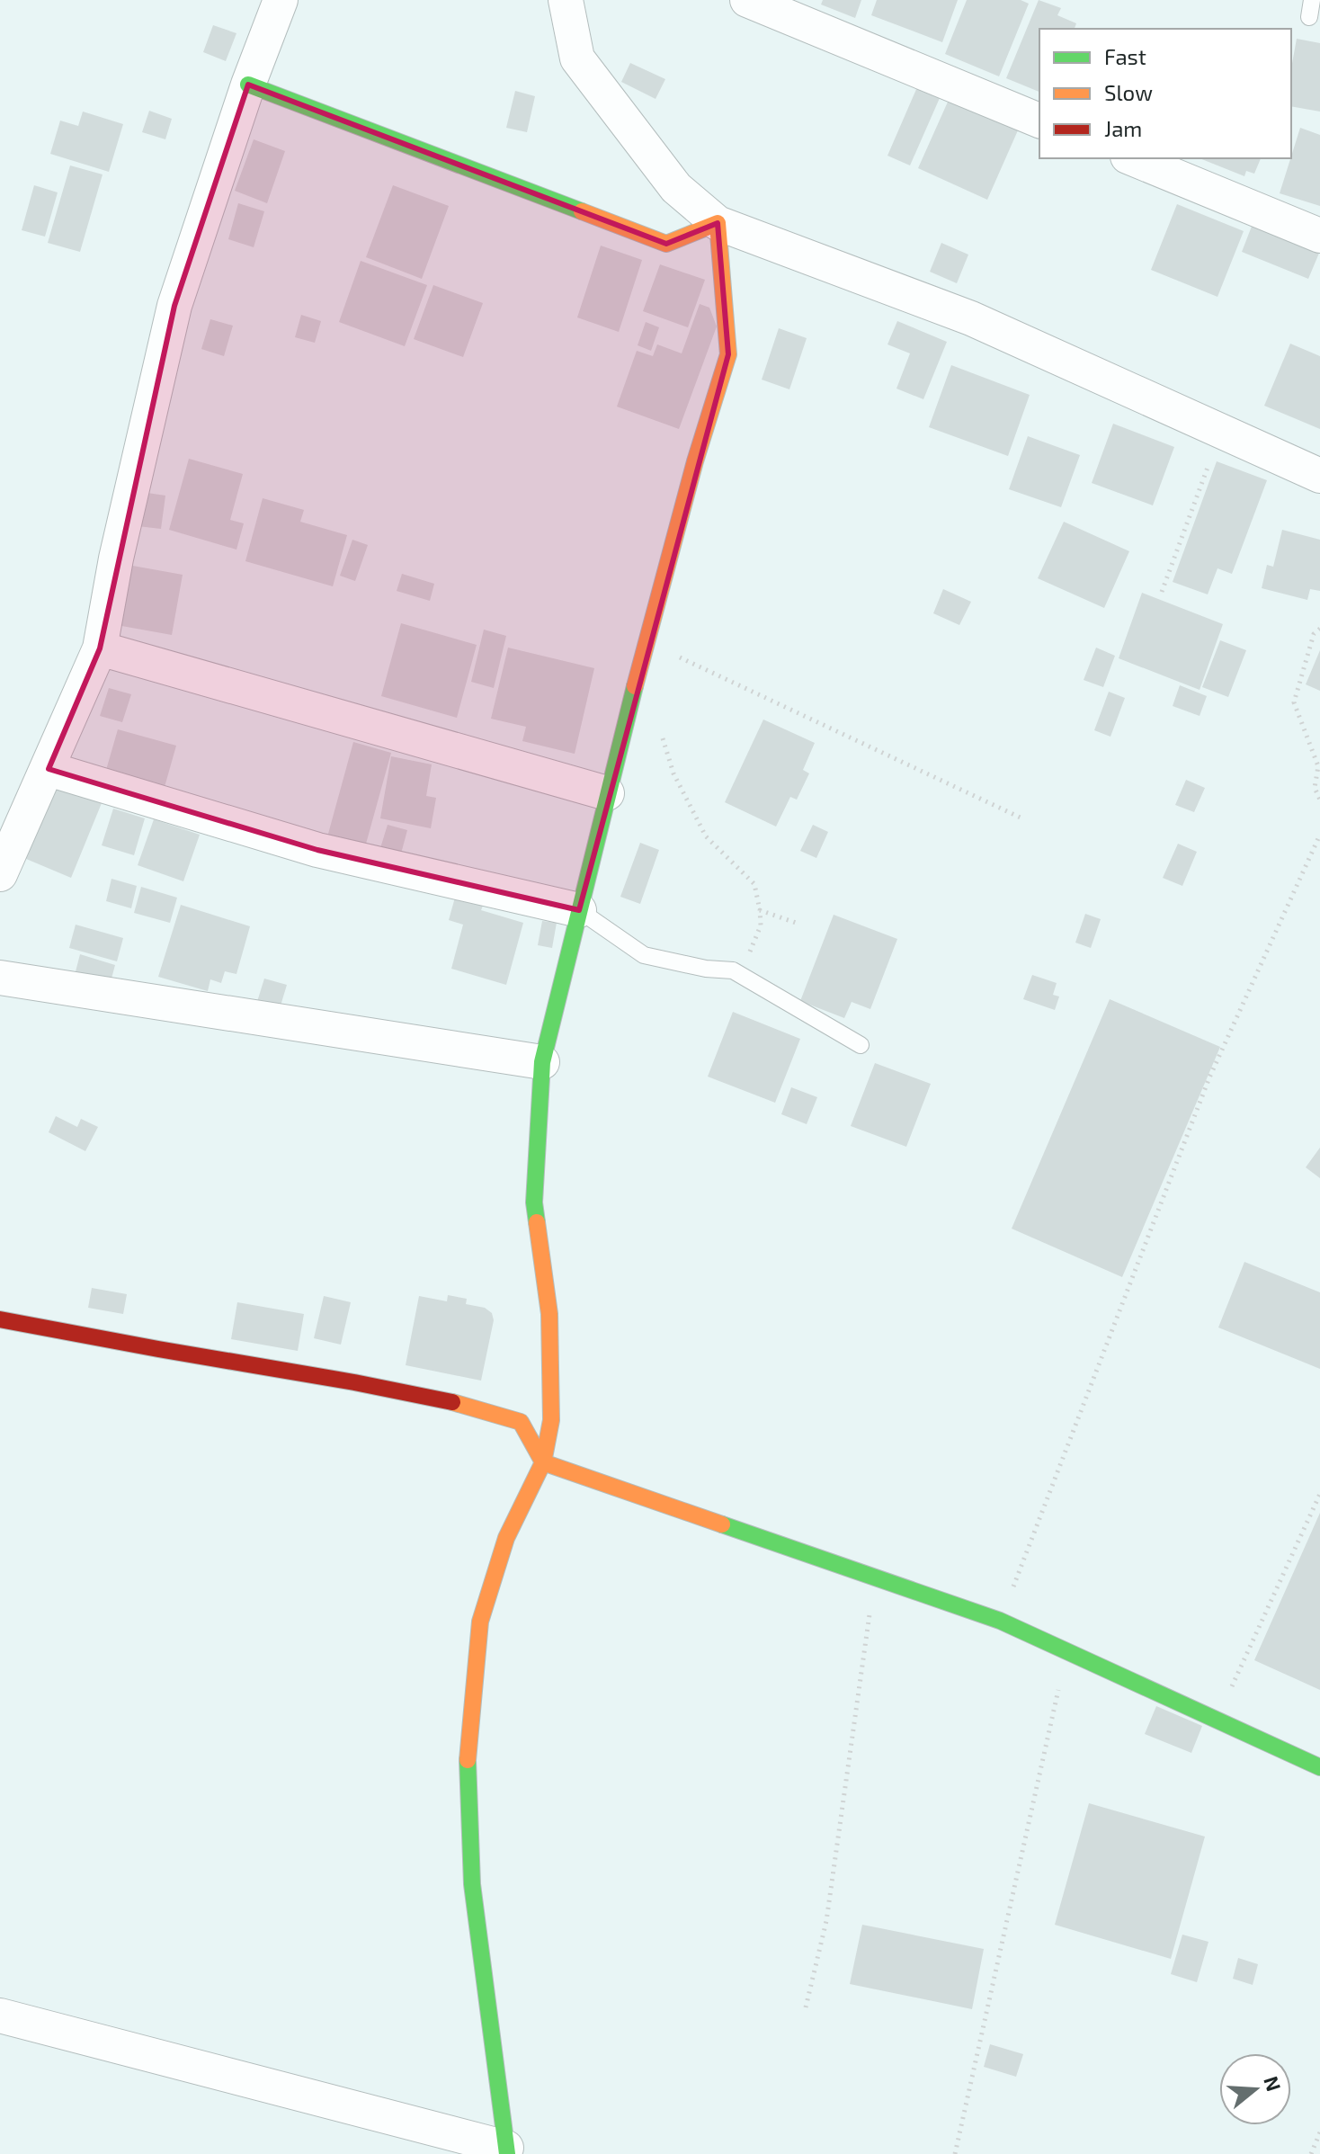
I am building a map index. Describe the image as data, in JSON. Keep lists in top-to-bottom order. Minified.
{"legend":["Fast","Slow","Jam"],"north":"right"}
